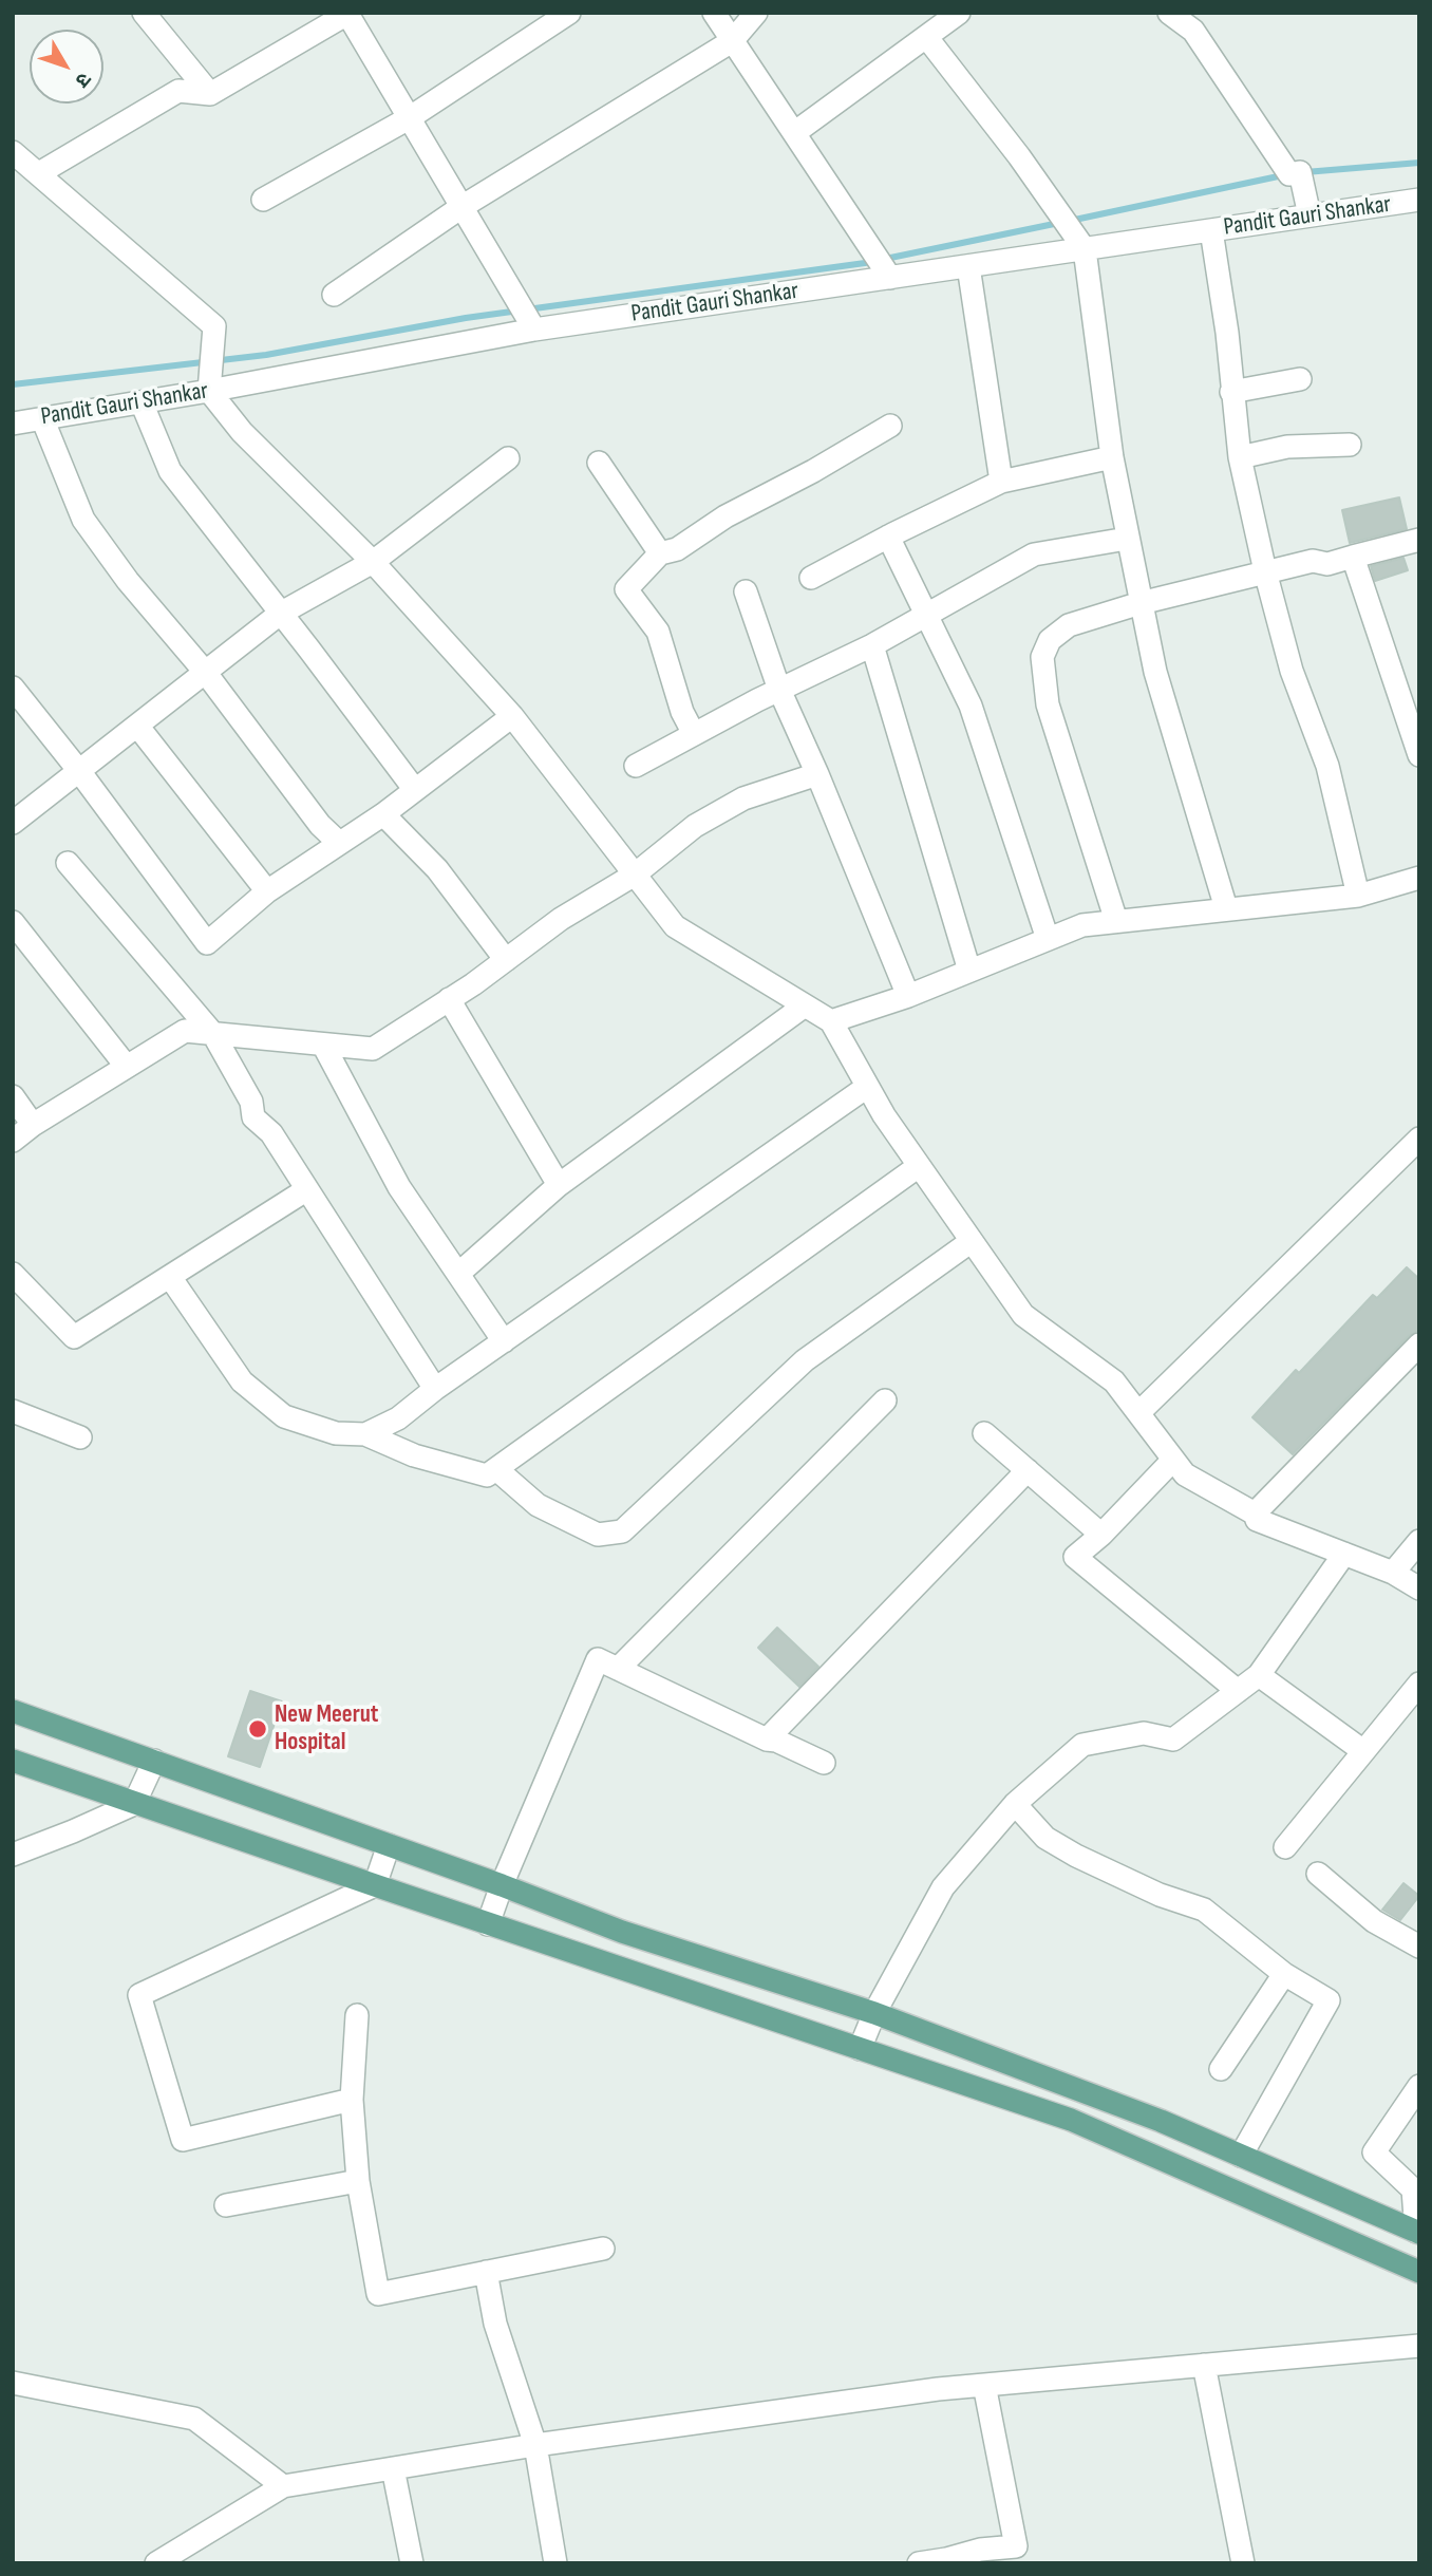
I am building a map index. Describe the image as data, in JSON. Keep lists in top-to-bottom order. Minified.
{"streets":{"street":["Pandit Gauri Shankar"]},"places":["New Meerut Hospital"],"north":"bottom right"}
